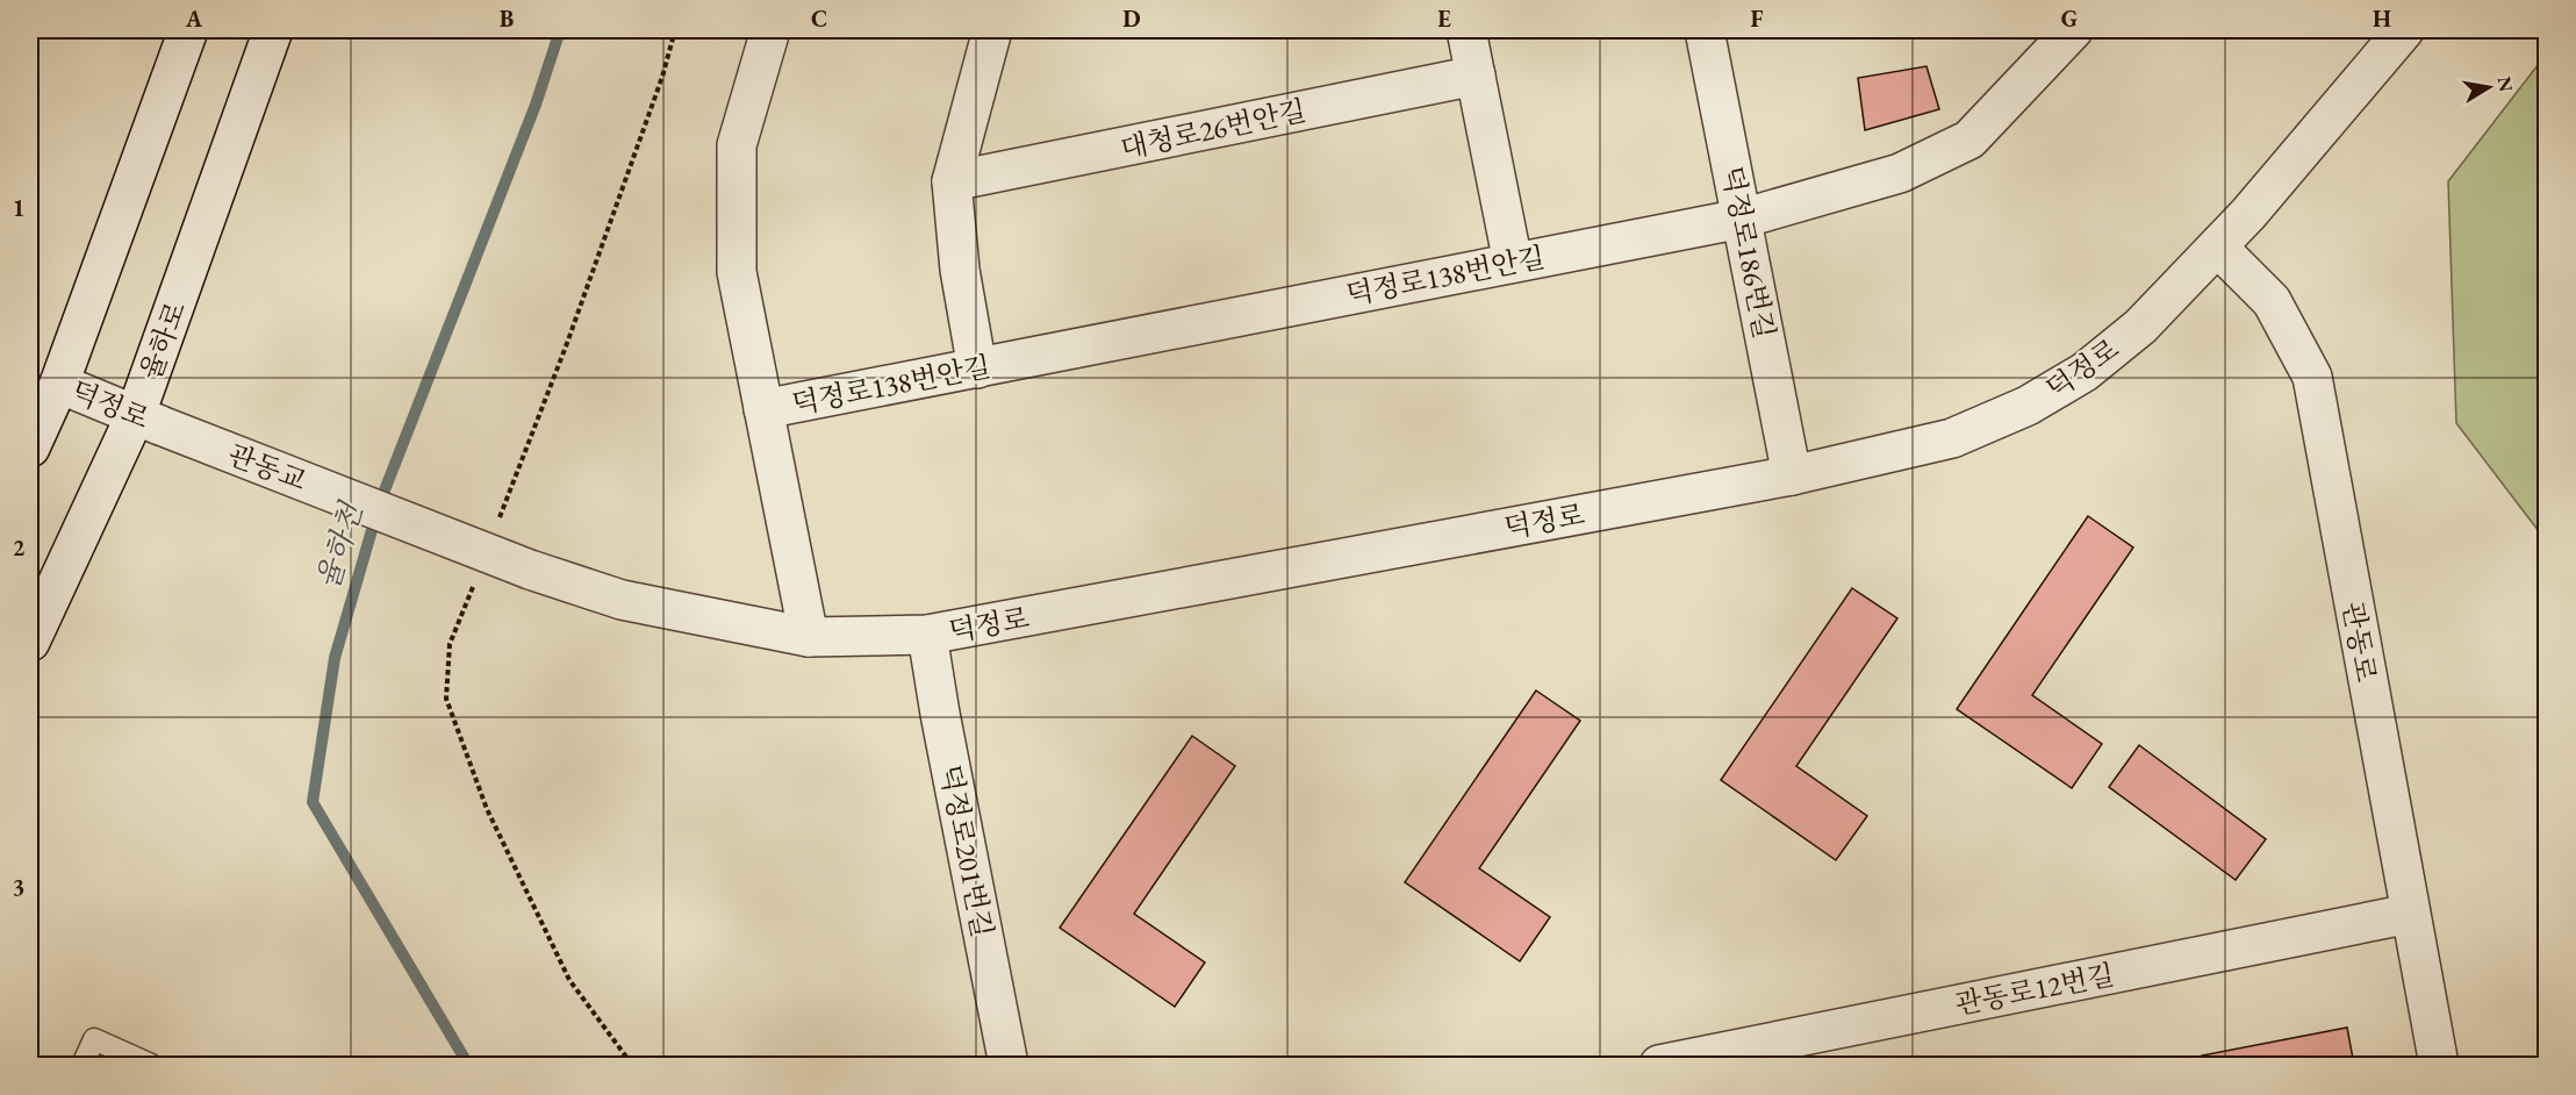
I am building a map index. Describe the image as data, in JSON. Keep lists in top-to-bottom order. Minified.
{"streets":{"street":["대청로26번안길","덕정로186번길","덕정로138번안길","율하로","덕정로","관동교","관동로","덕정로201번길","관동로12번길"]},"crossings":[["덕정로186번길","덕정로138번안길"],["덕정로186번길","덕정로"],["율하로","덕정로"],["율하로","관동교"],["덕정로","관동교"],["덕정로","관동로"],["덕정로","덕정로201번길"],["관동로","관동로12번길"]],"water":["율하천"],"north":"right","grid":{"columns":["A","B","C","D","E","F","G","H"],"rows":["1","2","3"]}}
